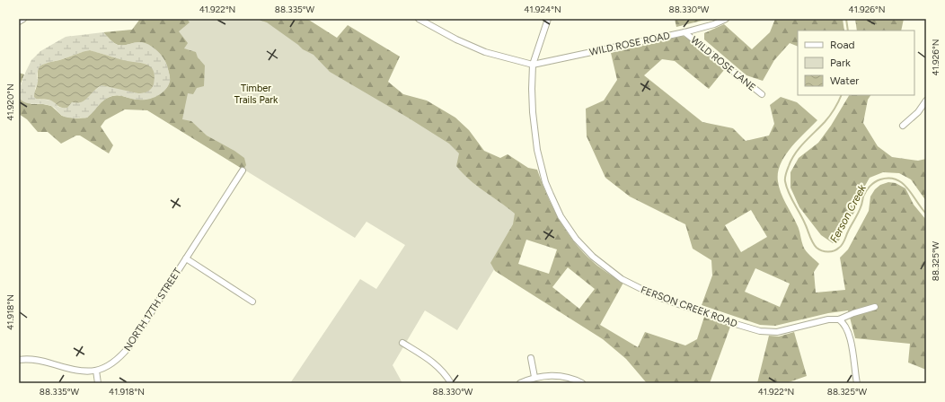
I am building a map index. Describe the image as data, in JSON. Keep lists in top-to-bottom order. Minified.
{"streets":{"street":["WILD ROSE ROAD","WILD ROSE LANE","FERSON CREEK ROAD","NORTH 17TH STREET"]},"crossings":[["WILD ROSE ROAD","WILD ROSE LANE"],["WILD ROSE ROAD","FERSON CREEK ROAD"]],"water":["Ferson Creek"],"parks":["Timber Trails Park"],"legend":["Road","Park","Water"],"coordinates":["41.922°N","88.335°W","41.924°N","88.330°W","41.926°N","41.920°N","88.325°W","41.918°N"]}
